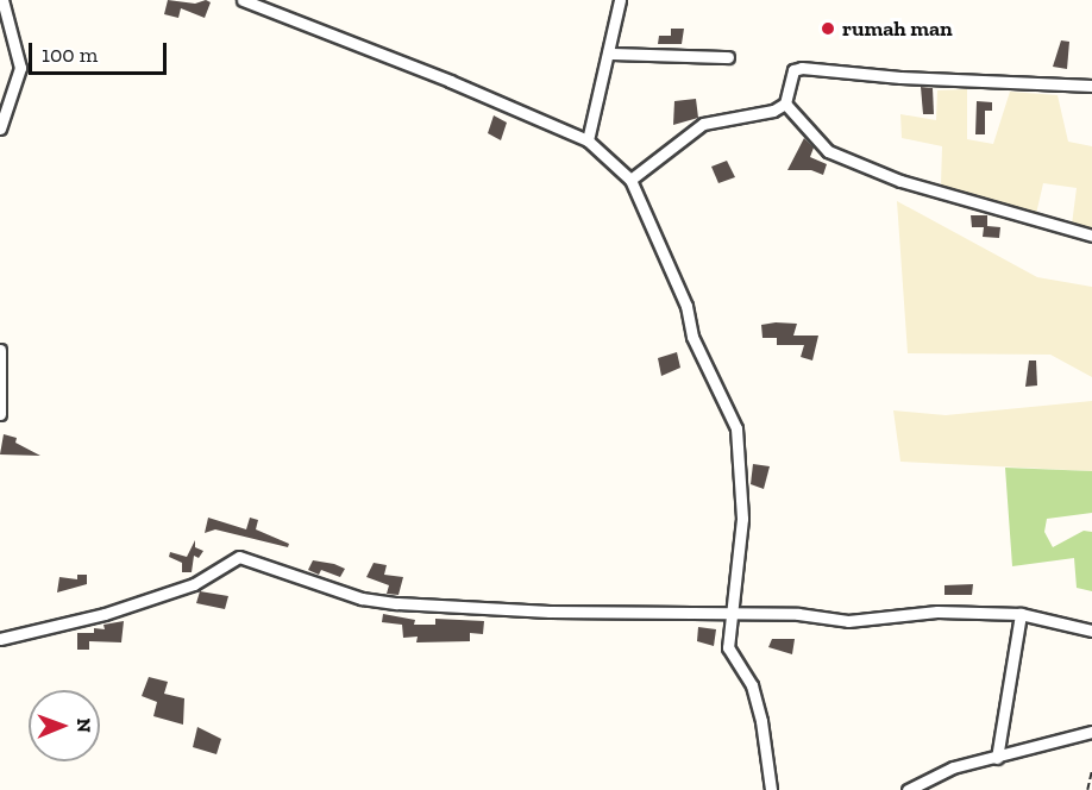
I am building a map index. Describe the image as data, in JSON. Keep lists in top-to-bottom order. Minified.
{"places":["rumah man"],"scale_bar":"100 m","north":"right"}
